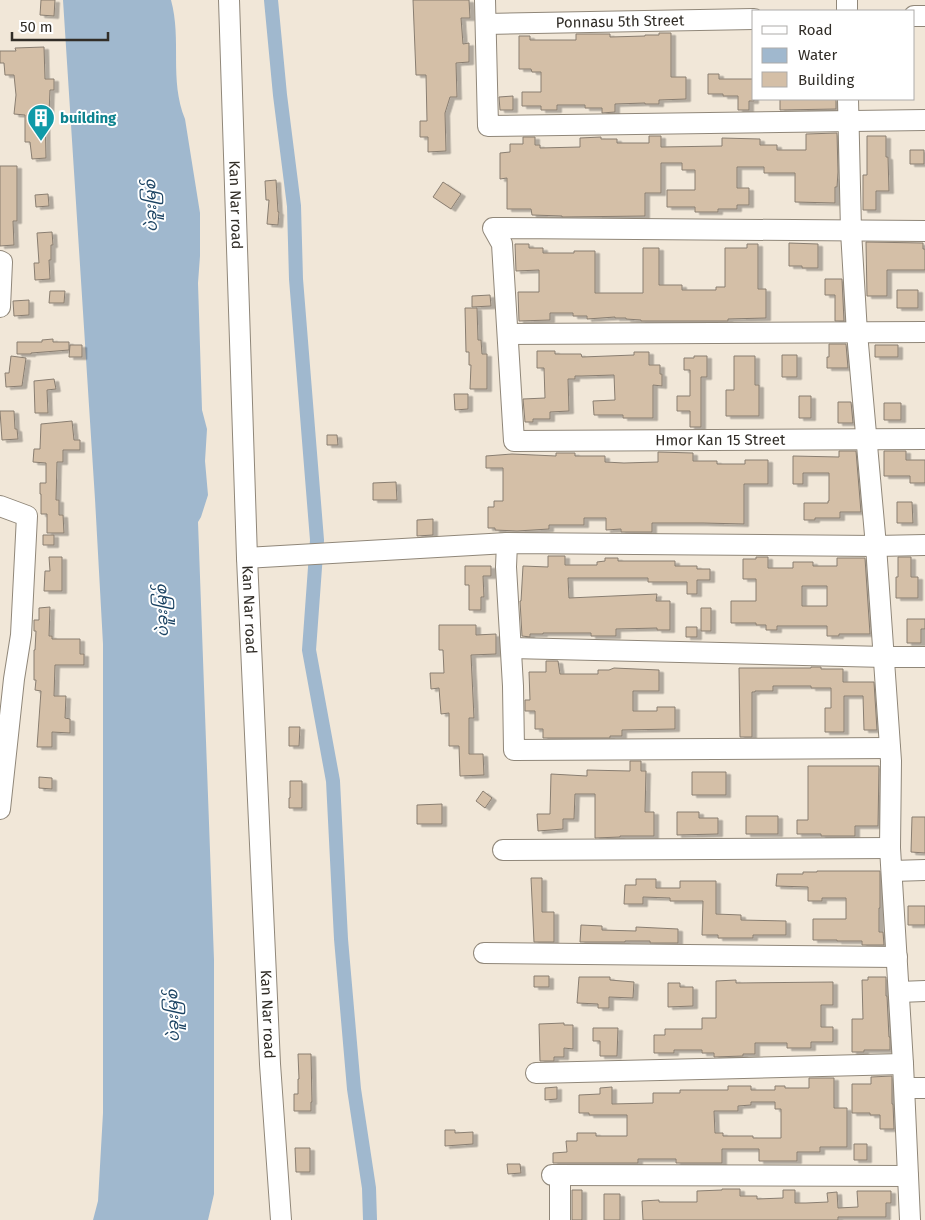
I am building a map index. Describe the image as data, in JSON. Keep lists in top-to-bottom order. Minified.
{"streets":{"street":["Ponnasu 5th Street","Kan Nar road","Hmor Kan 15 Street"]},"water":["ပဲခူးမြစ်"],"places":{"building":["building"]},"legend":["Road","Water","Building"],"scale_bar":"50 m"}
